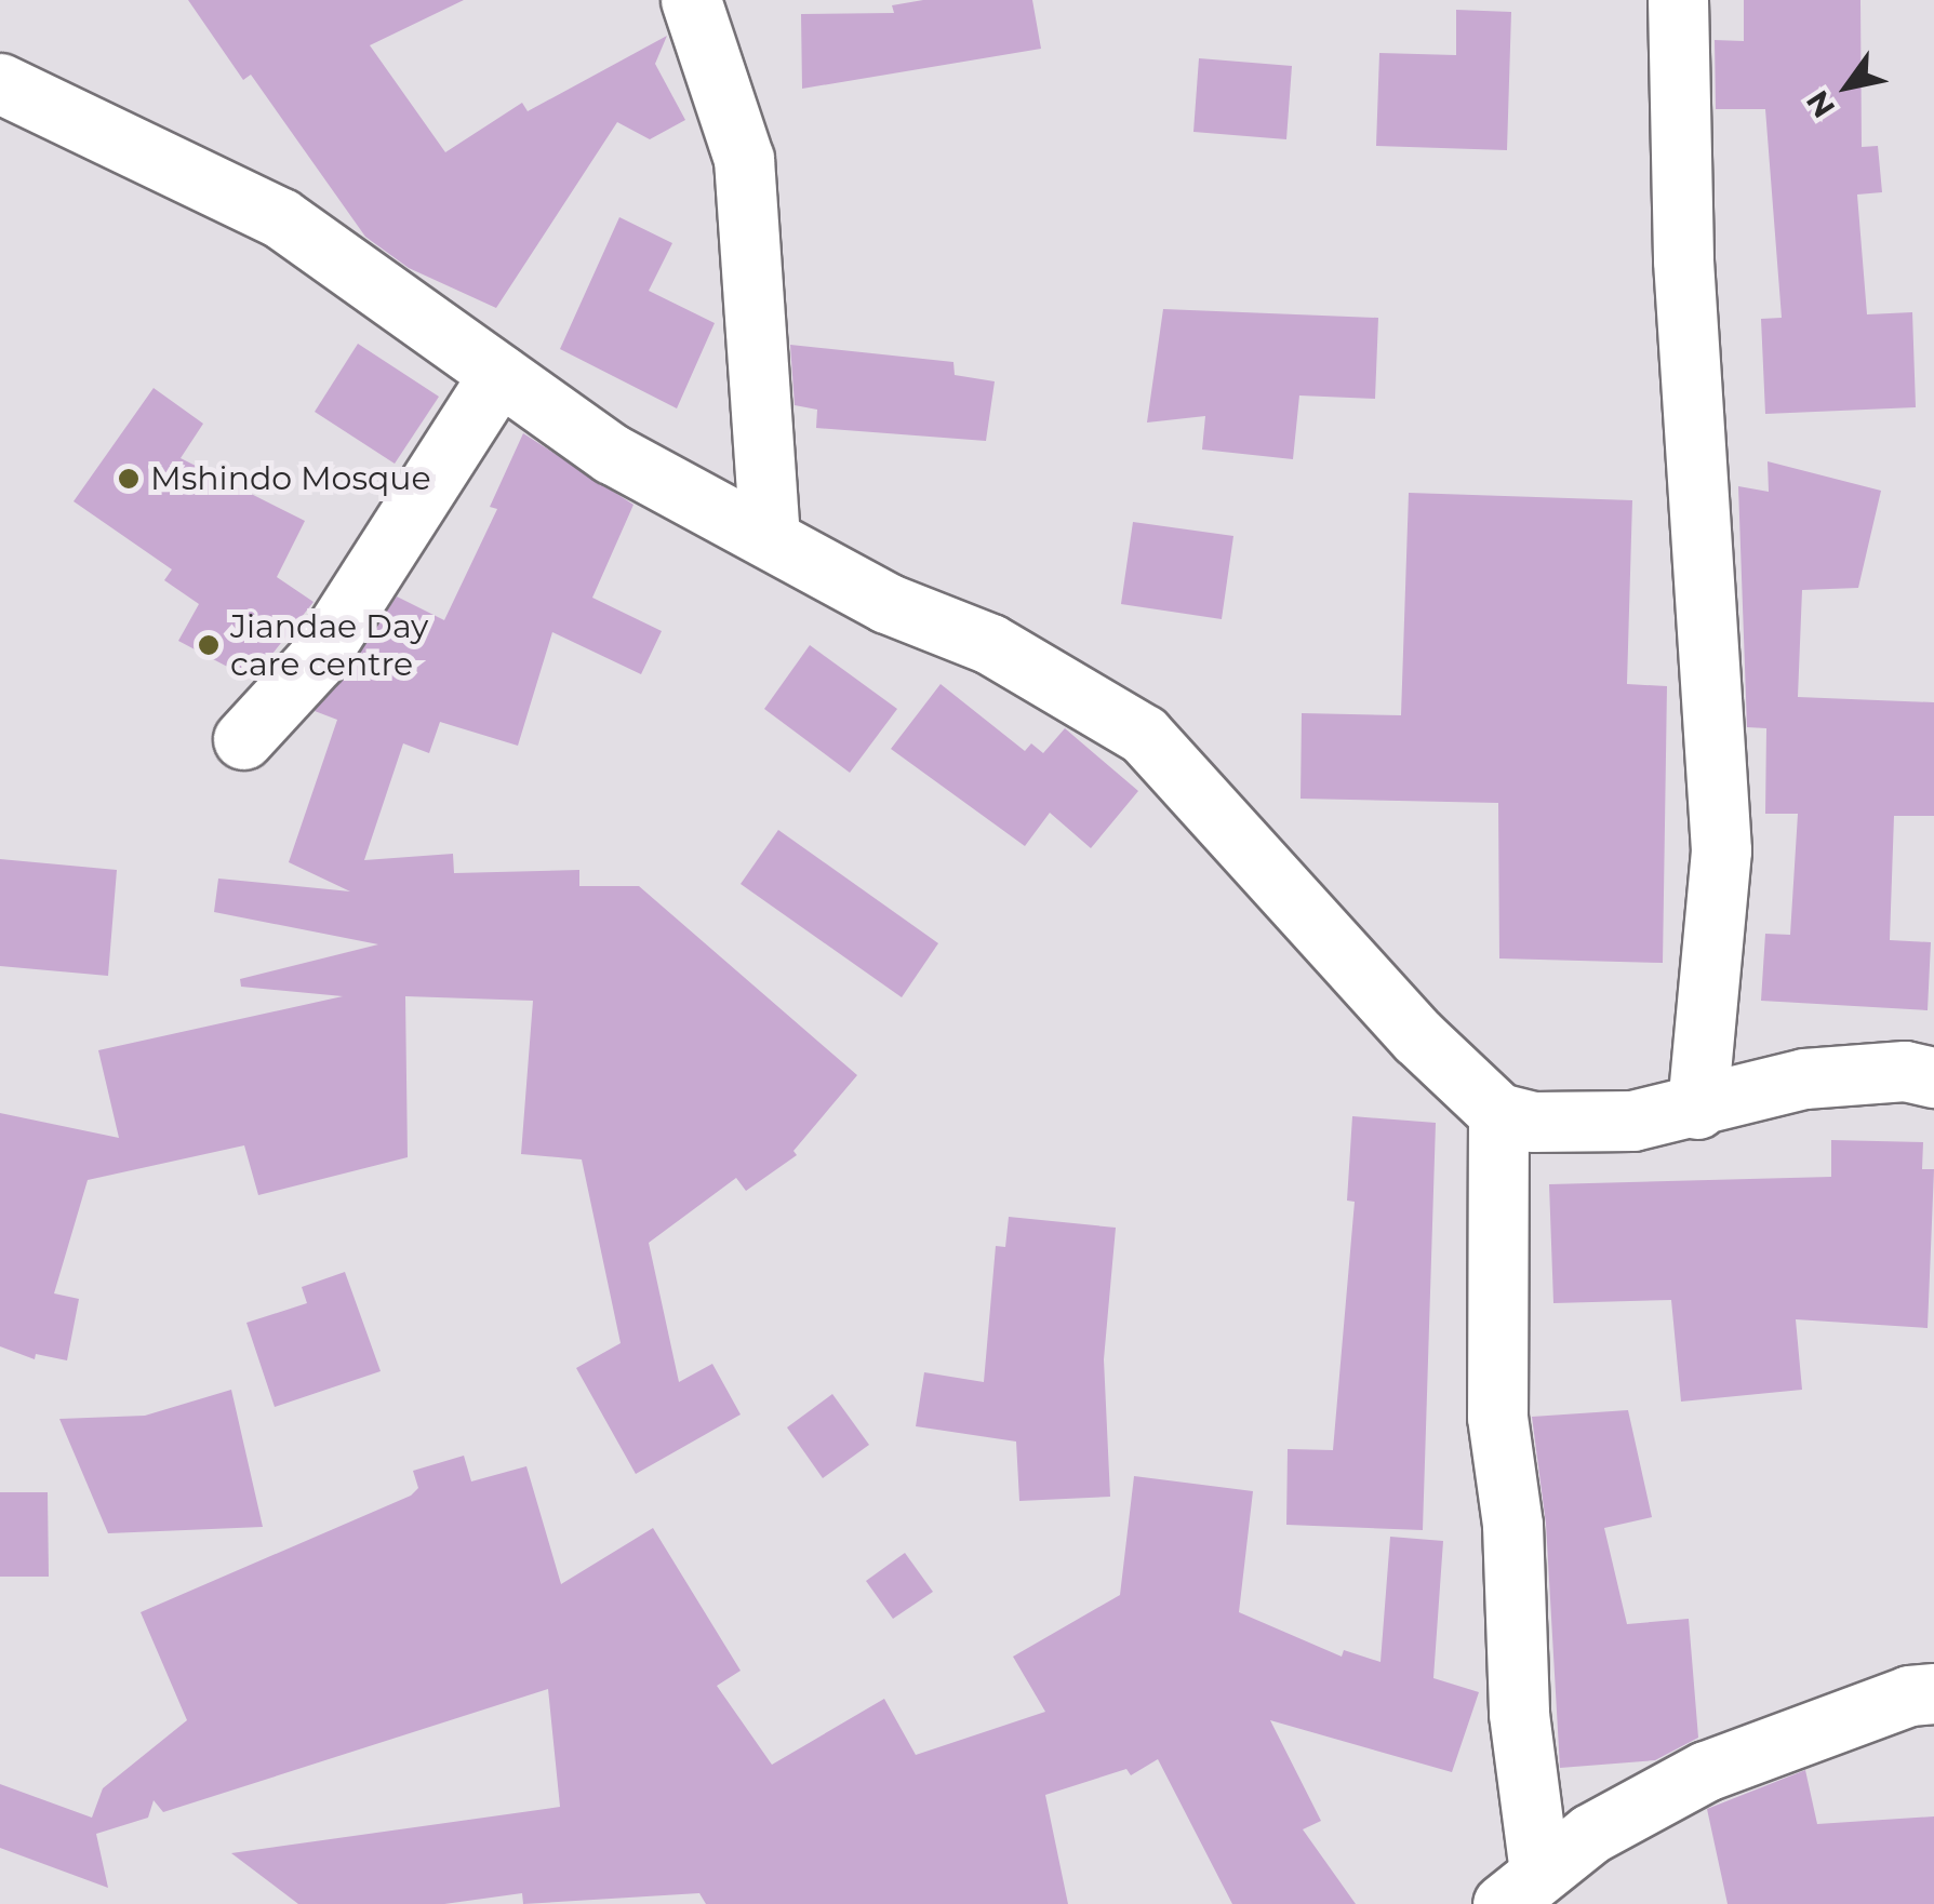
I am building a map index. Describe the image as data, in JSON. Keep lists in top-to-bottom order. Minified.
{"places":["Mshindo Mosque","Jiandae Day care centre"],"north":"bottom left"}
